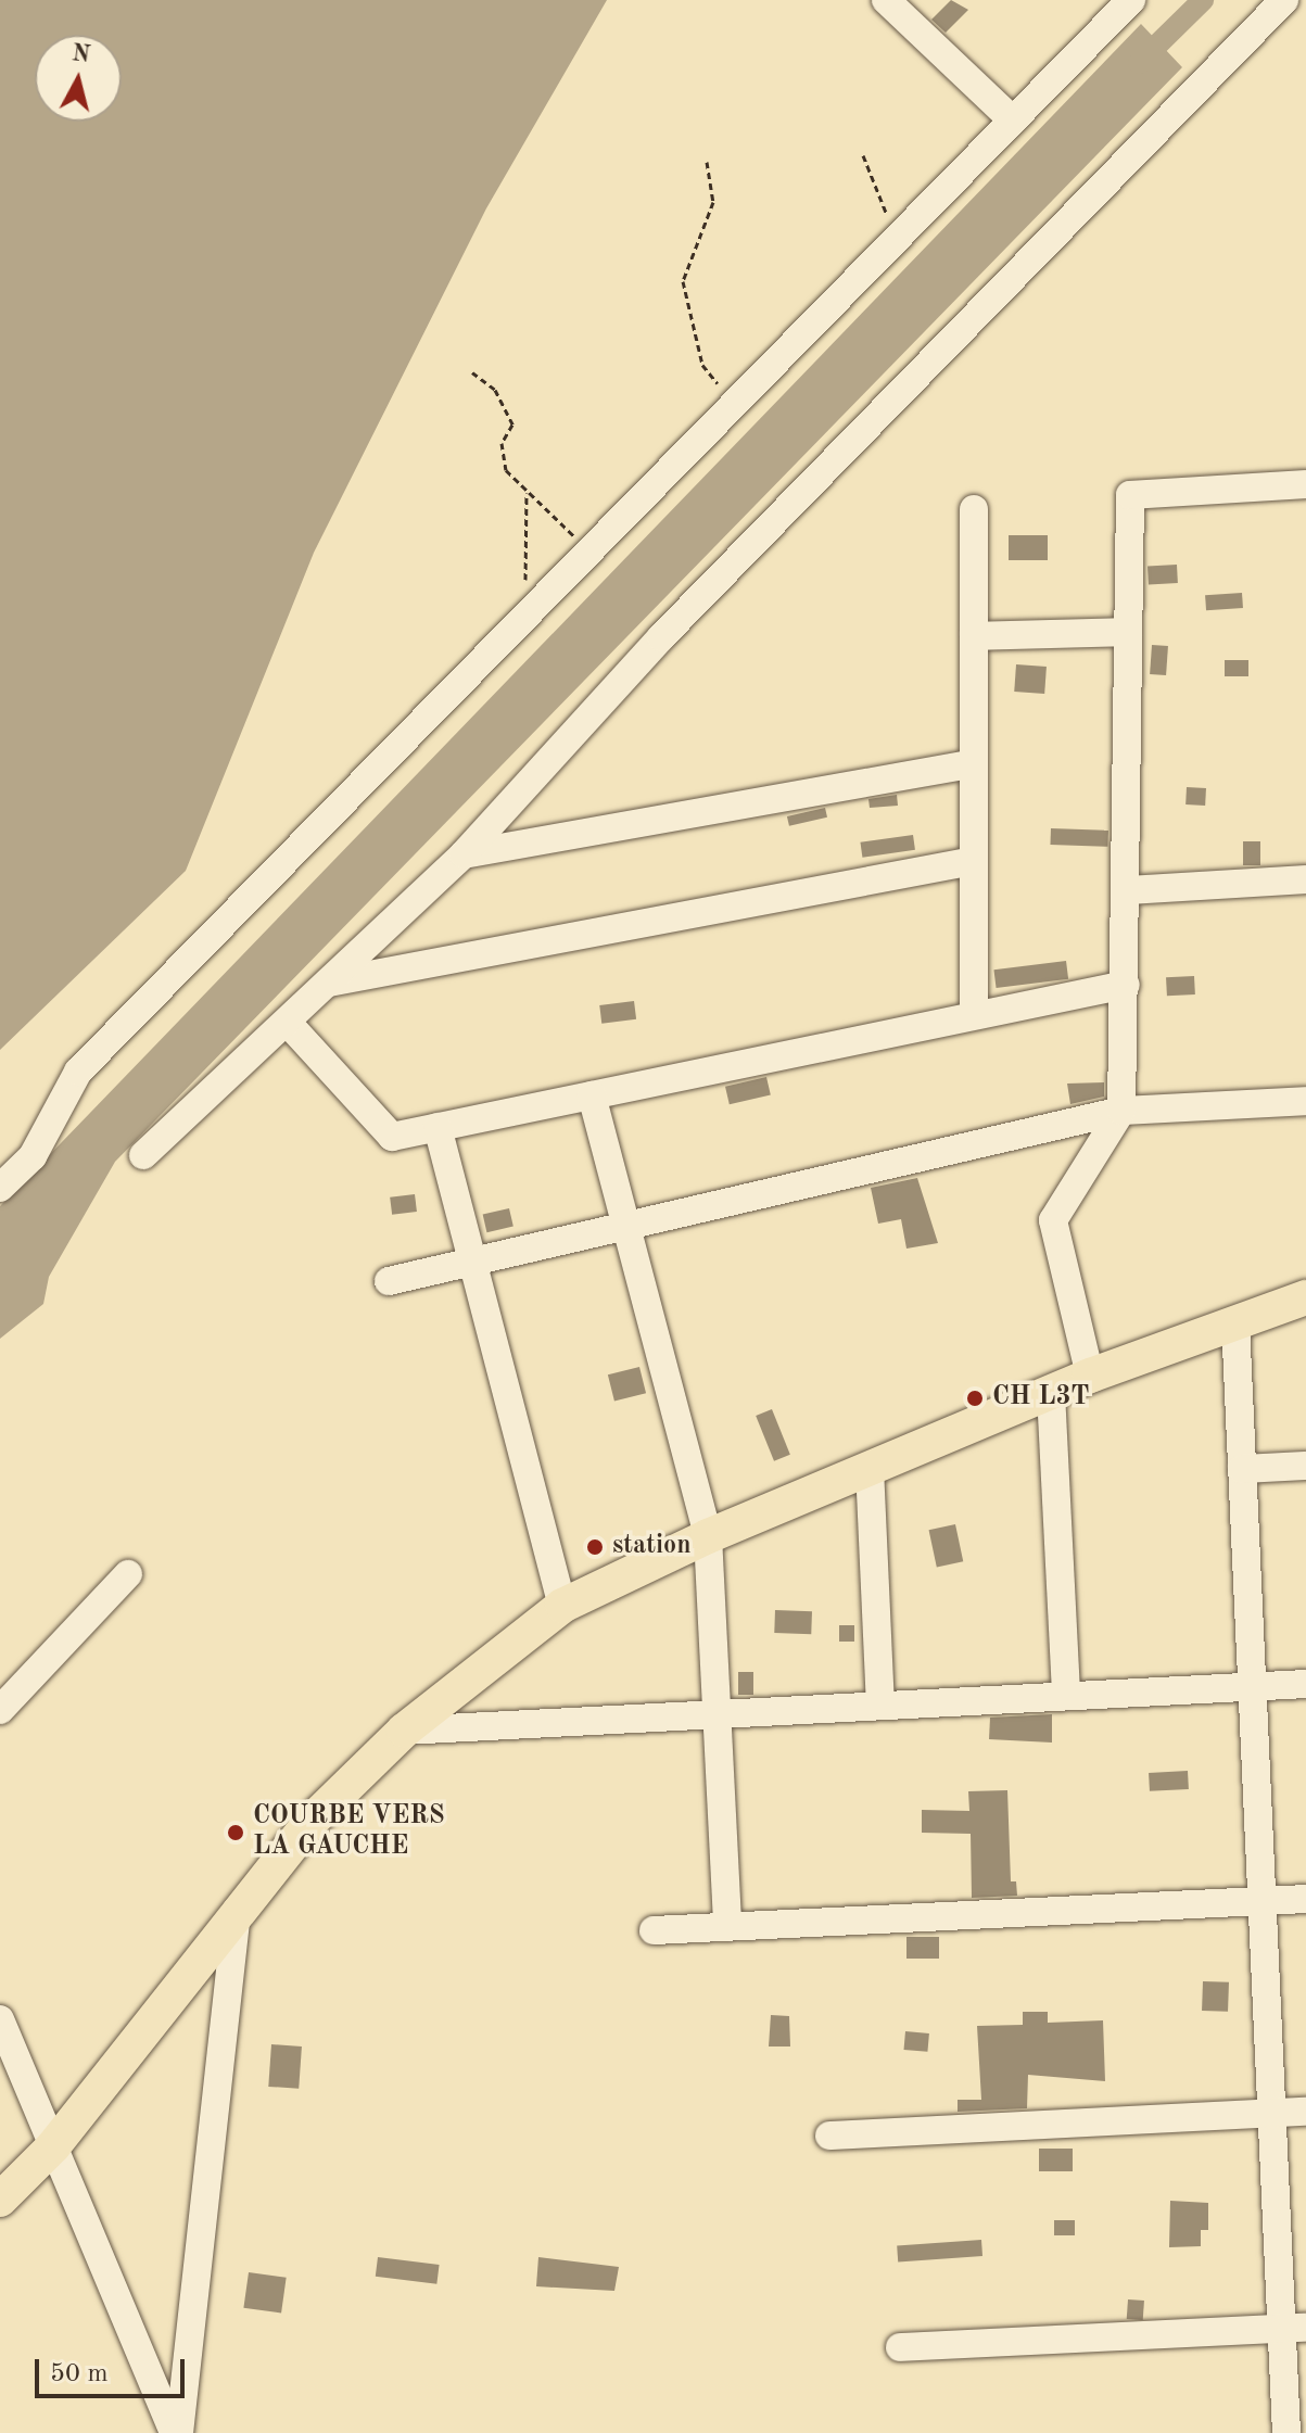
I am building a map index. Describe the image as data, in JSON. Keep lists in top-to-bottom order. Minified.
{"places":["CH L3T","station","COURBE VERS LA GAUCHE"],"scale_bar":"50 m","north":"top"}
